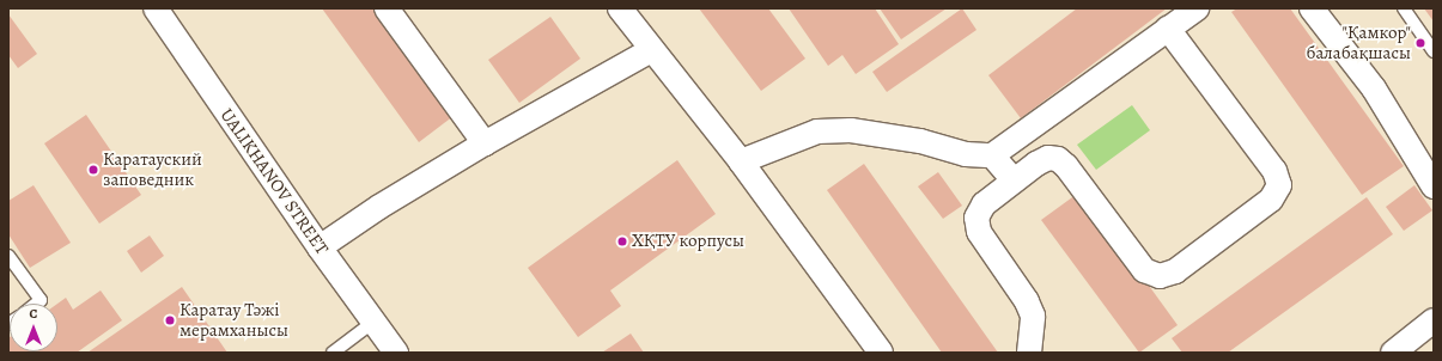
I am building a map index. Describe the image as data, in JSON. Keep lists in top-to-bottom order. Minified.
{"streets":{"street":["UALIKHANOV STREET"]},"places":["\"Қамкор\" балабақшасы","Каратауский заповедник","ХҚТУ корпусы","Каратау Тәжі мерамханысы"],"north":"top"}
